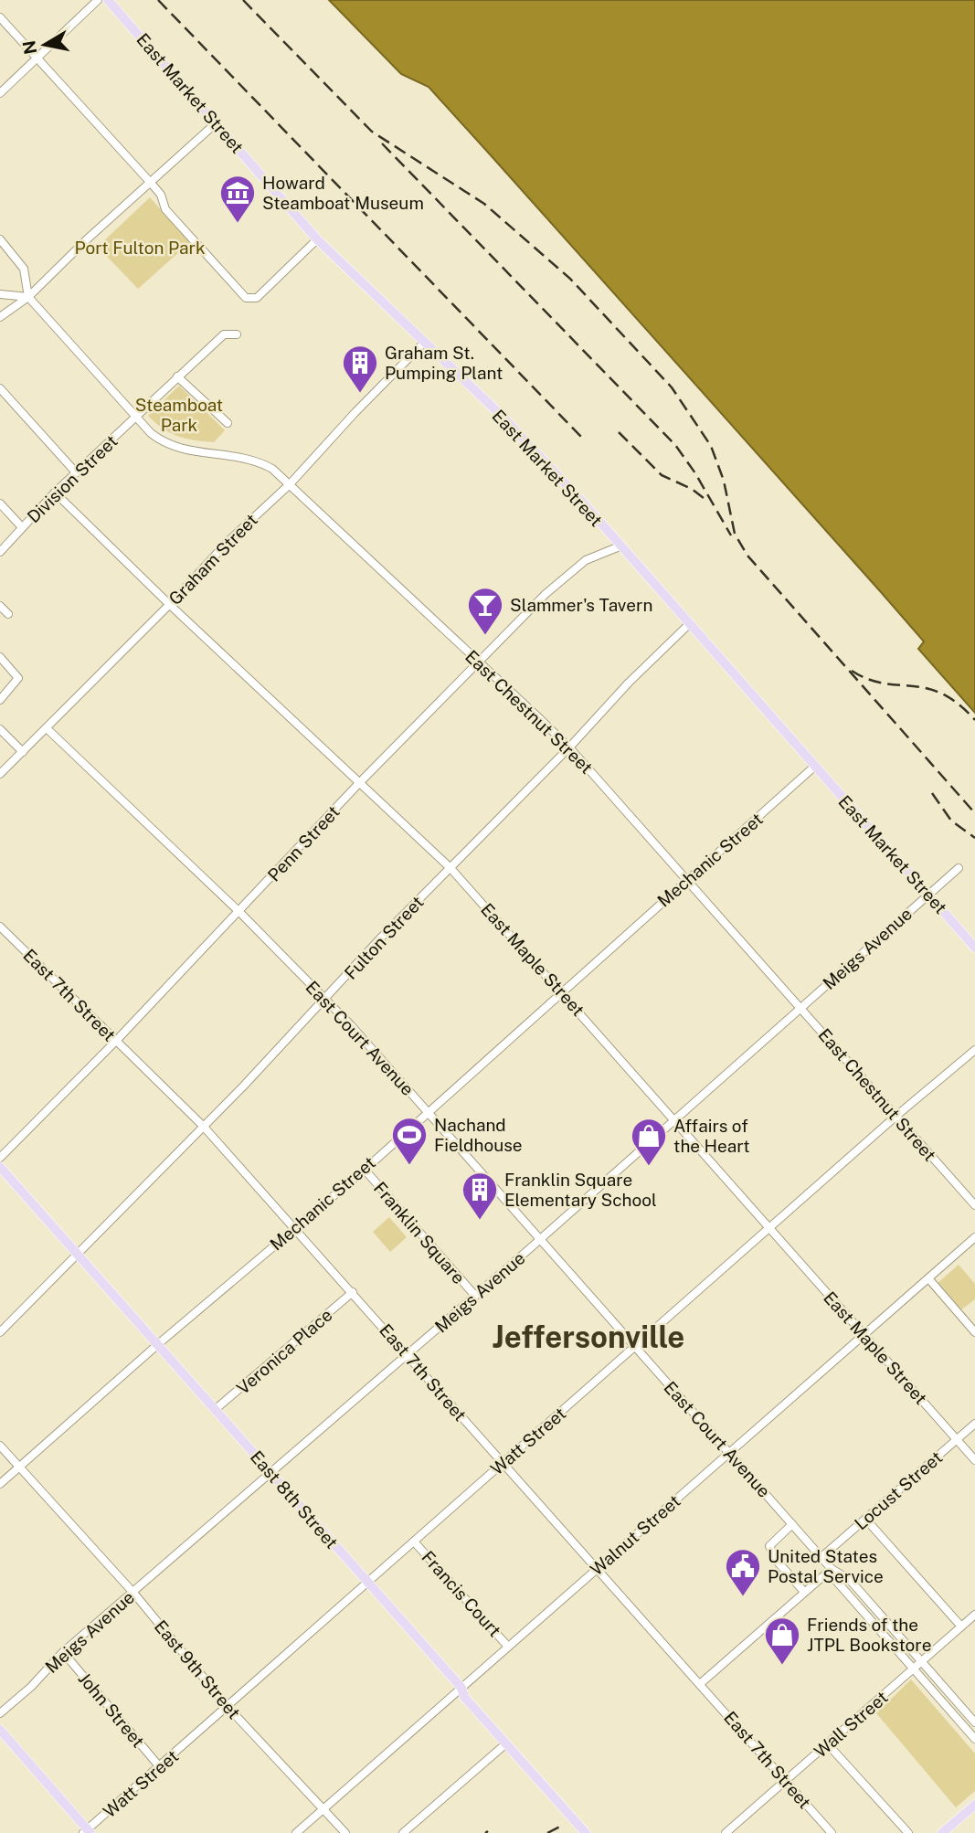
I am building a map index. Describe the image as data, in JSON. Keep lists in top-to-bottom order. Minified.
{"streets":{"main road":["East Market Street","East 8th Street"],"street":["Division Street","Graham Street","East Chestnut Street","Penn Street","Mechanic Street","Fulton Street","Meigs Avenue","East Maple Street","East 7th Street","East Court Avenue","Franklin Square","Veronica Place","Watt Street","Locust Street","Walnut Street","Francis Court","East 9th Street","John Street","Wall Street"]},"crossings":[["East Market Street","Graham Street"],["East Market Street","Penn Street"],["East Market Street","Mechanic Street"],["East Market Street","Fulton Street"],["East Market Street","Meigs Avenue"],["Division Street","East Chestnut Street"],["Division Street","East Maple Street"],["Graham Street","East Chestnut Street"],["Graham Street","East Maple Street"],["Graham Street","East Court Avenue"],["East Chestnut Street","Penn Street"],["East Chestnut Street","Mechanic Street"],["East Chestnut Street","Fulton Street"],["East Chestnut Street","Meigs Avenue"],["East Chestnut Street","Watt Street"],["Penn Street","East Maple Street"],["Penn Street","East 7th Street"],["Penn Street","East Court Avenue"],["Mechanic Street","East Maple Street"],["Mechanic Street","East 7th Street"],["Mechanic Street","East Court Avenue"],["Mechanic Street","Franklin Square"],["Mechanic Street","East 8th Street"],["Mechanic Street","East 9th Street"],["Fulton Street","East Maple Street"],["Fulton Street","East 7th Street"],["Fulton Street","East Court Avenue"],["Fulton Street","East 8th Street"],["Meigs Avenue","East Maple Street"],["Meigs Avenue","East 7th Street"],["Meigs Avenue","East Court Avenue"],["Meigs Avenue","Franklin Square"],["Meigs Avenue","East 8th Street"],["Meigs Avenue","East 9th Street"],["Meigs Avenue","John Street"],["East Maple Street","Watt Street"],["East Maple Street","Locust Street"],["East Maple Street","Walnut Street"],["East 7th Street","Veronica Place"],["East 7th Street","Watt Street"],["East 7th Street","Walnut Street"],["East 7th Street","Wall Street"],["East Court Avenue","Watt Street"],["East Court Avenue","Locust Street"],["East Court Avenue","Walnut Street"],["East Court Avenue","Wall Street"],["Veronica Place","East 8th Street"],["Watt Street","East 8th Street"],["Watt Street","Francis Court"],["Watt Street","East 9th Street"],["Watt Street","John Street"],["East 8th Street","Walnut Street"],["Walnut Street","Francis Court"],["Walnut Street","East 9th Street"]],"districts":["Jeffersonville"],"parks":["Port Fulton Park","Steamboat Park"],"places":{"museum":["Howard Steamboat Museum"],"building":["Graham St. Pumping Plant","Franklin Square Elementary School"],"bar":["Slammer's Tavern"],"sports":["Nachand Fieldhouse"],"shop":["Affairs of the Heart","Friends of the JTPL Bookstore"],"public building":["United States Postal Service"]},"north":"left"}
